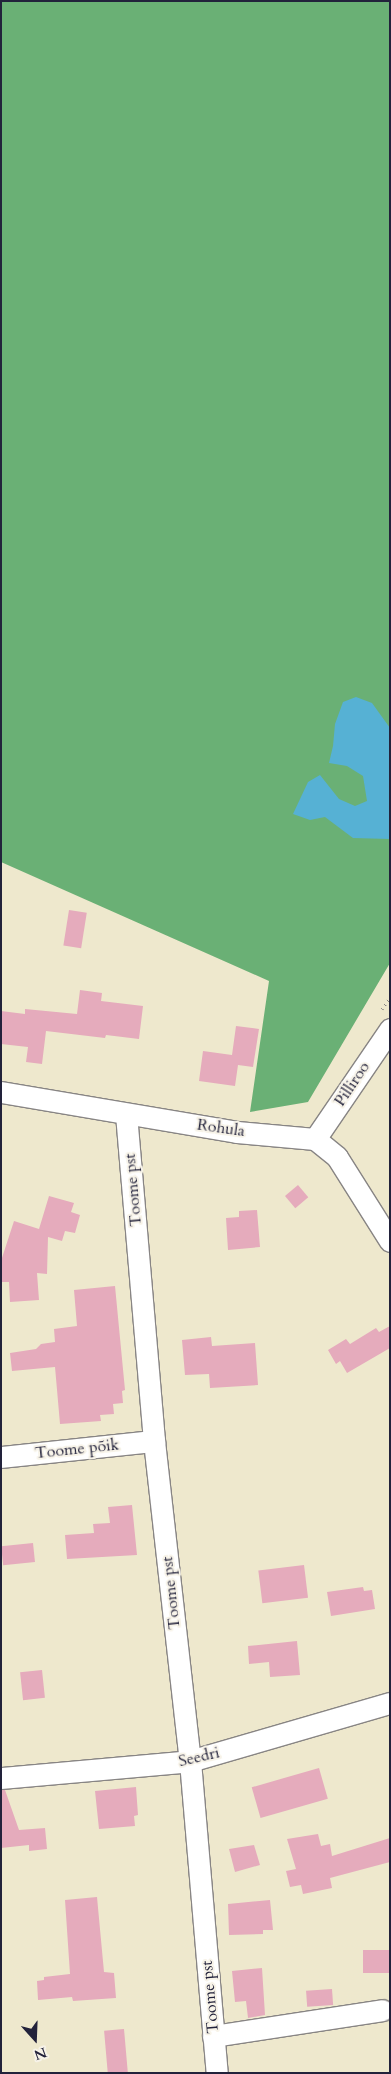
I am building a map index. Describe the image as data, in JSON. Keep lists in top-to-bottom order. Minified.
{"streets":{"street":["Pilliroo","Rohula","Toome pst","Toome põik","Seedri"]},"crossings":[["Pilliroo","Rohula"],["Rohula","Toome pst"],["Toome pst","Toome põik"],["Toome pst","Seedri"]],"north":"bottom"}
